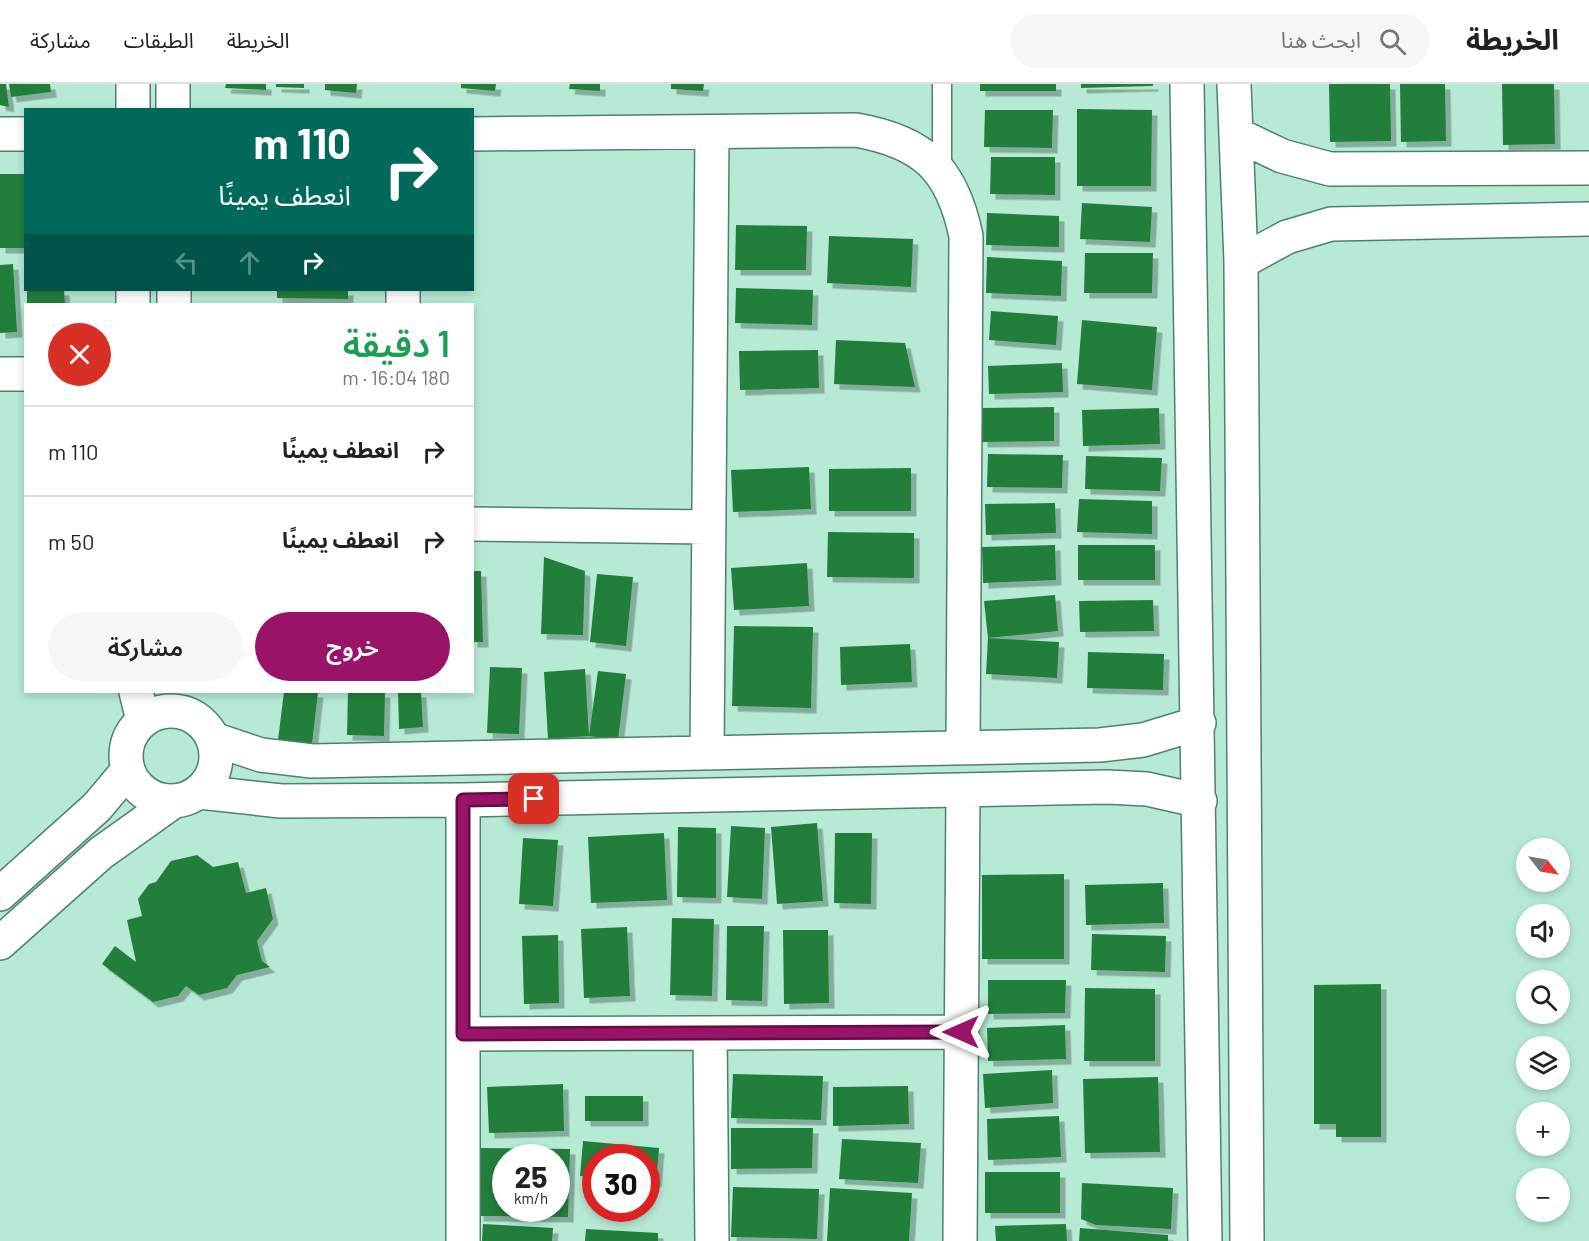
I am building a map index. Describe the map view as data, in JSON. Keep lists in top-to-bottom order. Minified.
{"north":"bottom right","page":{"header":"الخريطة","search":"ابحث هنا","nav":["الخريطة","الطبقات","مشاركة"],"turn":["110 m","انعطف يمينًا"],"heading":["1 دقيقة","180 m · 16:04"],"list":[{"name":"انعطف يمينًا","value":"110 m"},{"name":"انعطف يمينًا","value":"50 m"}],"buttons":["خروج","مشاركة"],"map_buttons":["+","−"],"speed":"25 km/h","limit":"30"}}
